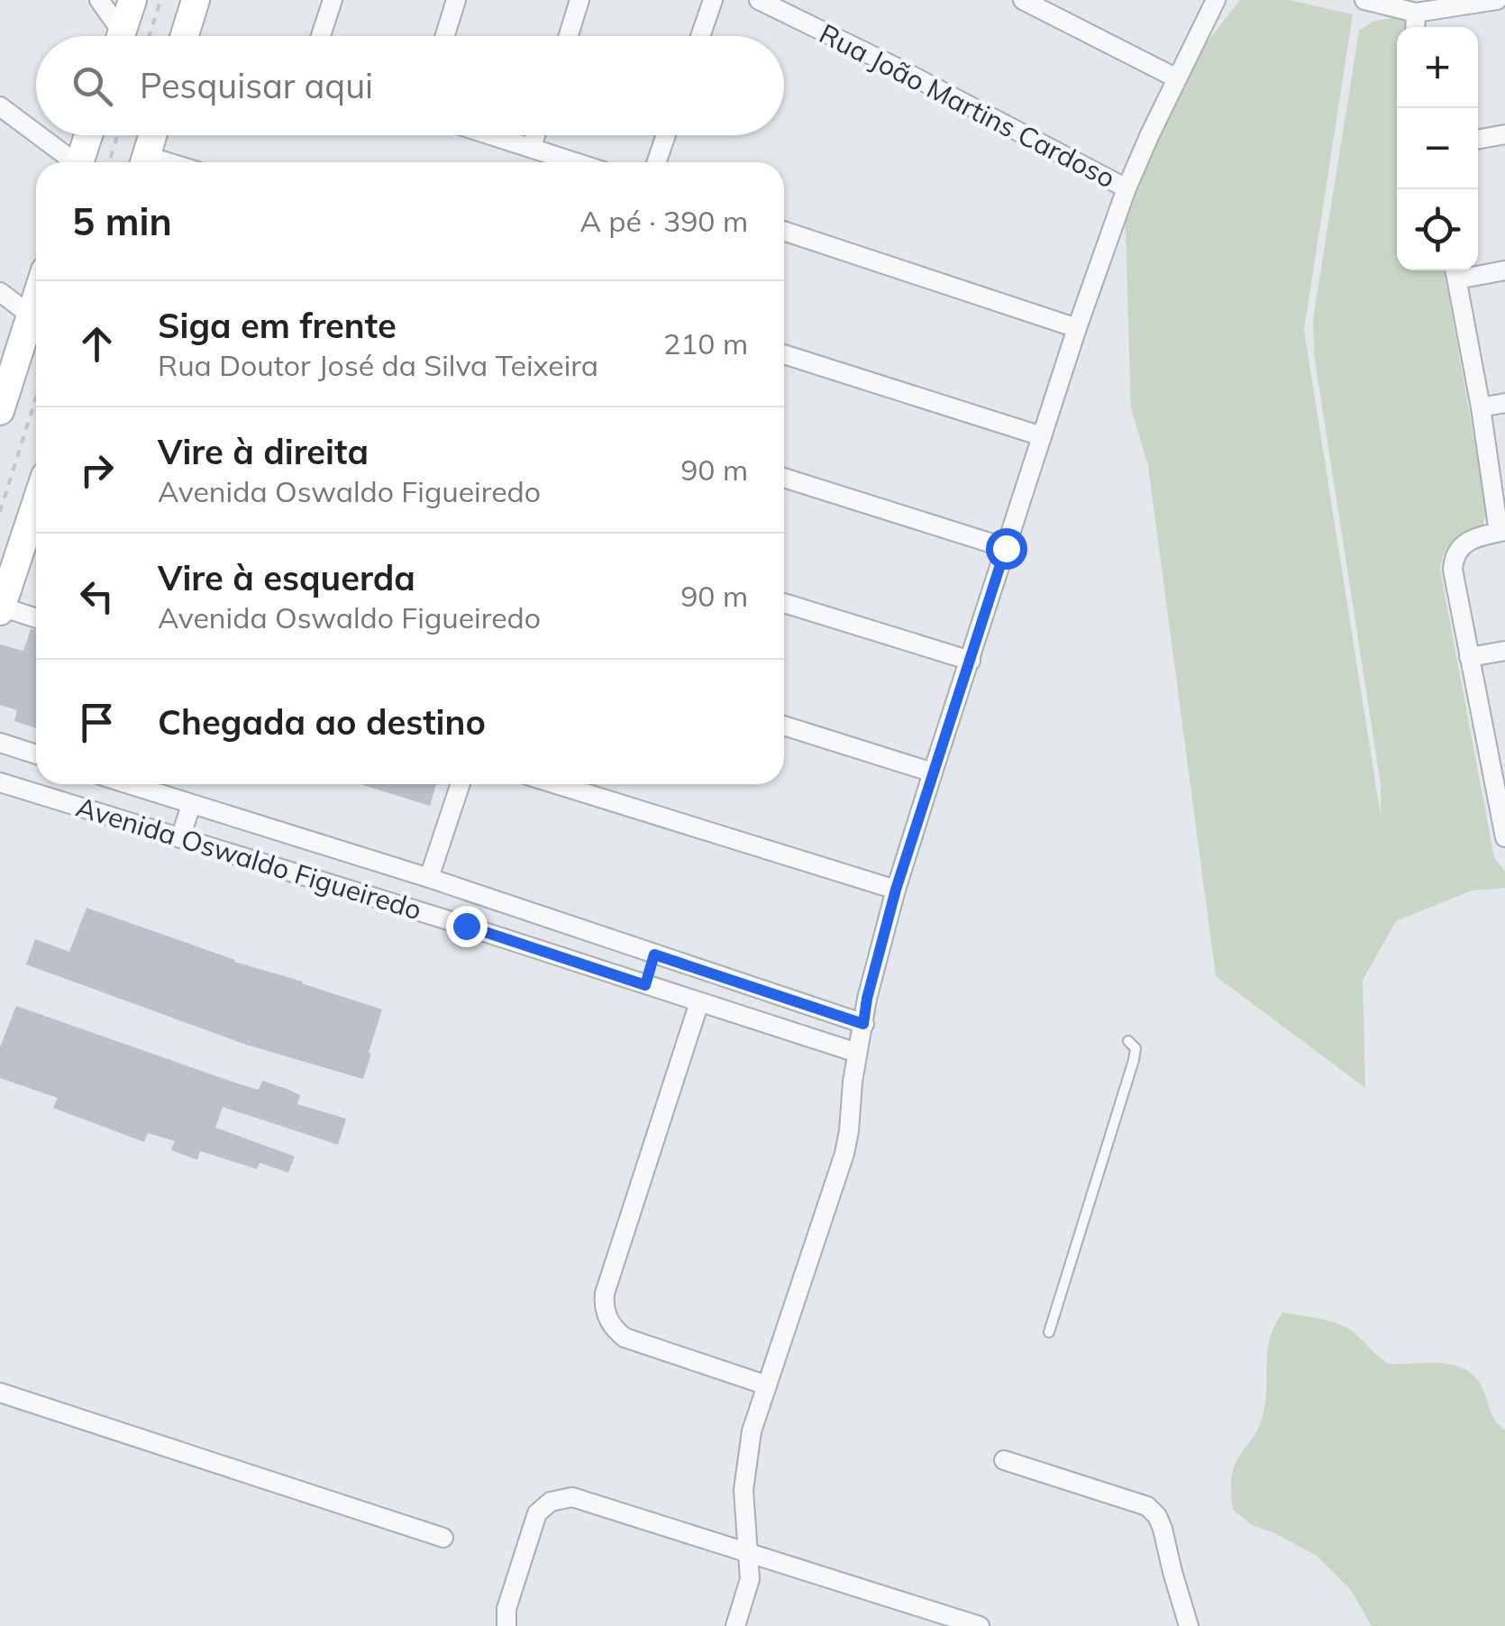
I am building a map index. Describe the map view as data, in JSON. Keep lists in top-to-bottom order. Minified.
{"streets":{"street":["Rua João Martins Cardoso","Avenida Oswaldo Figueiredo"]},"page":{"map_buttons":["+","−"],"search":"Pesquisar aqui","heading":["5 min","A pé · 390 m"],"list":[["Siga em frente","Rua Doutor José da Silva Teixeira","210 m"],["Vire à direita","Avenida Oswaldo Figueiredo","90 m"],["Vire à esquerda","Avenida Oswaldo Figueiredo","90 m"],"Chegada ao destino"]}}
